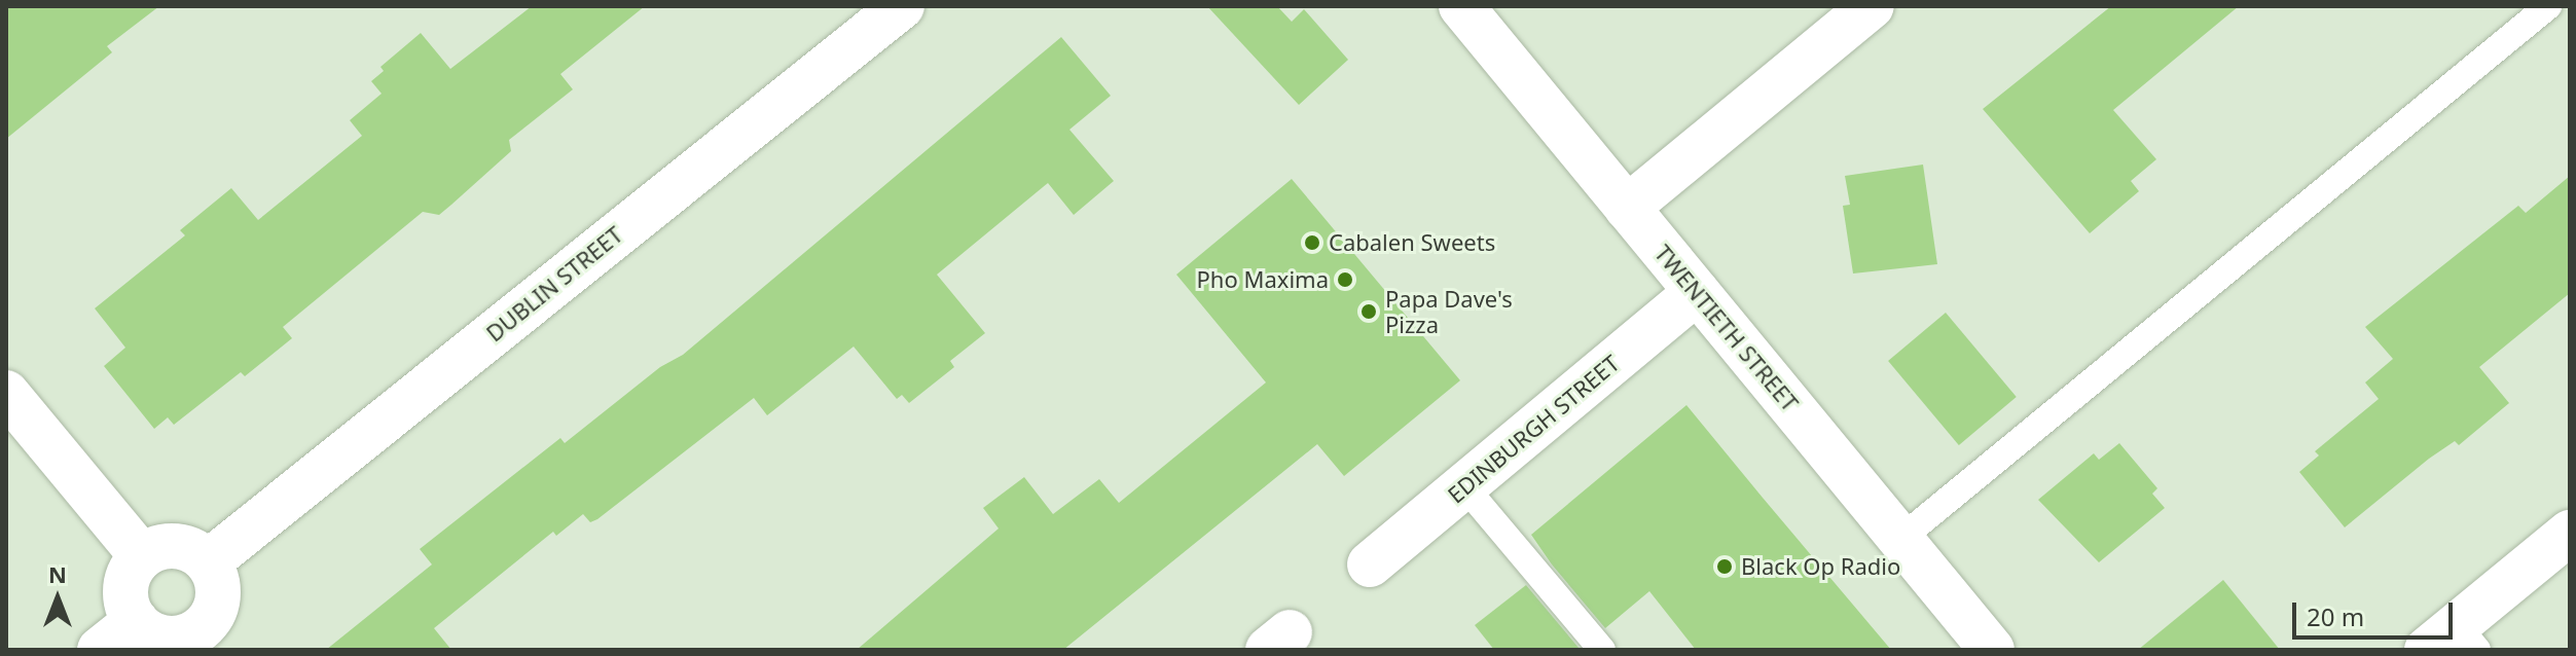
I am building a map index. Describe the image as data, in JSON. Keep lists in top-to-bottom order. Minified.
{"streets":{"street":["DUBLIN STREET","TWENTIETH STREET","EDINBURGH STREET"]},"crossings":[["TWENTIETH STREET","EDINBURGH STREET"]],"places":["Cabalen Sweets","Pho Maxima","Papa Dave's Pizza","Black Op Radio"],"scale_bar":"20 m","north":"top"}
